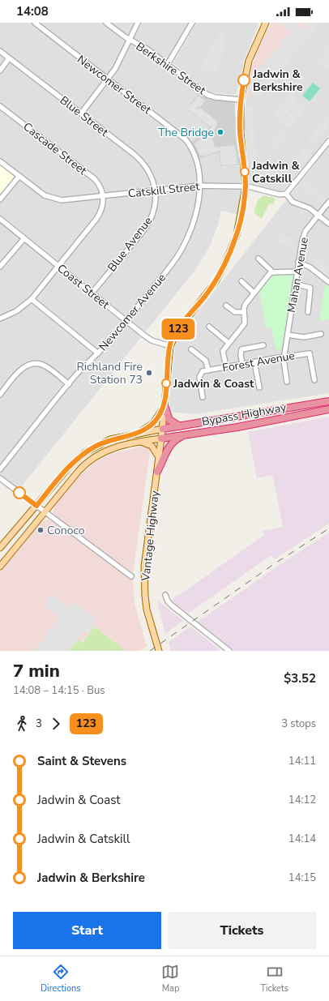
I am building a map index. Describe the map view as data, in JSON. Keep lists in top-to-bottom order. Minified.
{"streets":{"highway":["Bypass Highway"],"main road":["Vantage Highway"],"street":["Berkshire Street","Newcomer Street","Blue Street","Cascade Street","Catskill Street","Blue Avenue","Mahan Avenue","Coast Street","Newcomer Avenue","Forest Avenue"]},"crossings":[["Newcomer Street","Catskill Street"],["Newcomer Street","Newcomer Avenue"],["Blue Street","Catskill Street"],["Blue Street","Blue Avenue"],["Cascade Street","Catskill Street"],["Catskill Street","Blue Avenue"],["Catskill Street","Newcomer Avenue"],["Blue Avenue","Coast Street"],["Mahan Avenue","Forest Avenue"],["Coast Street","Newcomer Avenue"],["Coast Street","Vantage Highway"],["Bypass Highway","Vantage Highway"]],"places":["Jadwin & Berkshire","The Bridge","Jadwin & Catskill","Richland Fire Station 73","Jadwin & Coast","Conoco"],"lines":["bus line 123"],"page":{"status":"14:08","on_map":"123","heading":["7 min","14:08 – 14:15 · Bus","$3.52"],"legs":["3","123","3 stops"],"list":[{"name":"Saint & Stevens","value":"14:11"},{"name":"Jadwin & Coast","value":"14:12"},{"name":"Jadwin & Catskill","value":"14:14"},{"name":"Jadwin & Berkshire","value":"14:15"}],"buttons":["Start","Tickets"],"tabs":["Directions","Map","Tickets"]}}
